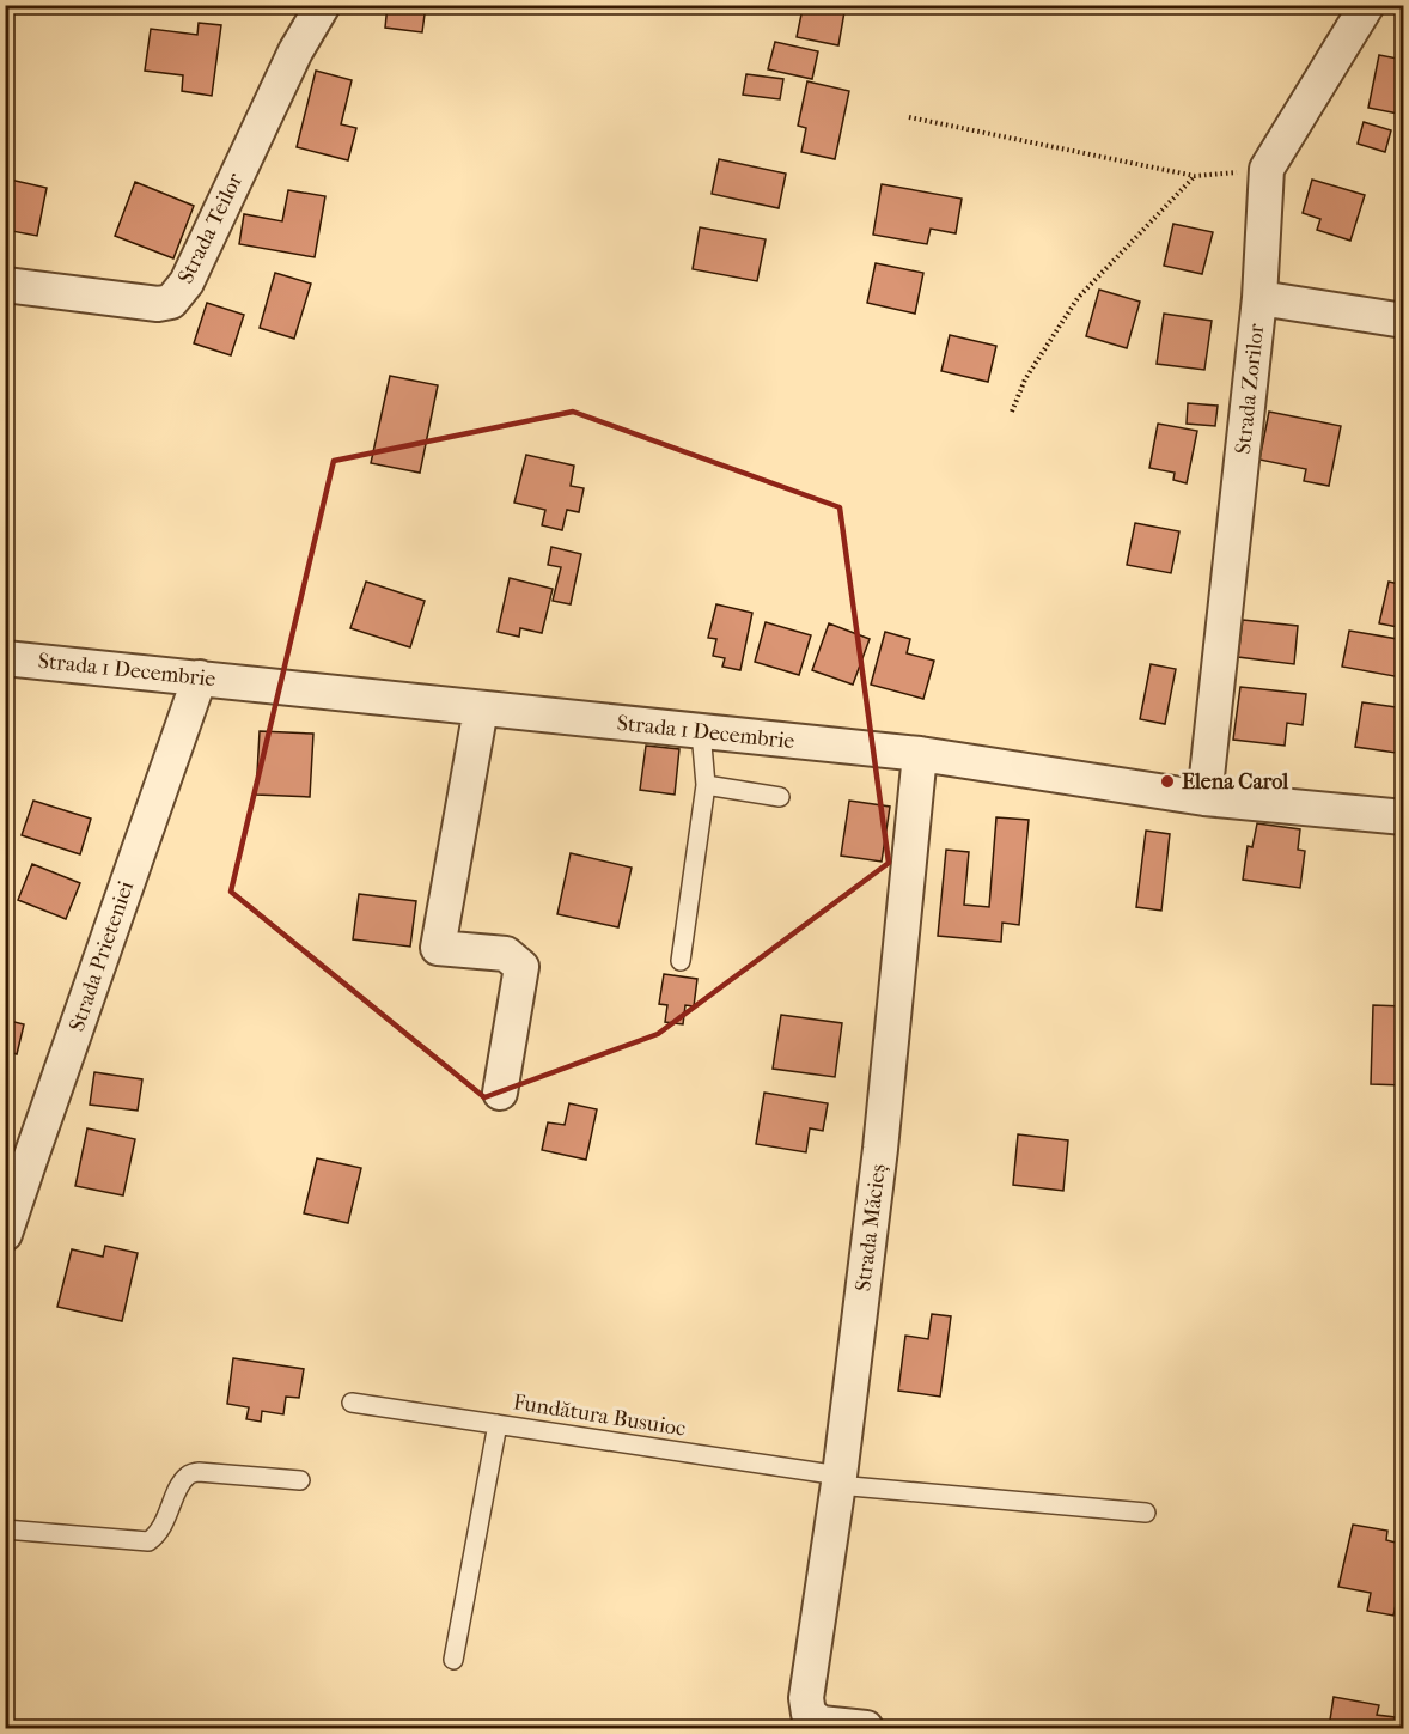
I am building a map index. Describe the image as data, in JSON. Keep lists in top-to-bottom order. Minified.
{"streets":{"street":["Strada Teilor","Strada Zorilor","Strada 1 Decembrie","Strada Prieteniei","Strada Măcieș"],"lane":["Fundătura Busuioc"]},"crossings":[["Strada Zorilor","Strada 1 Decembrie"],["Strada 1 Decembrie","Strada Prieteniei"],["Strada 1 Decembrie","Strada Măcieș"],["Strada Măcieș","Fundătura Busuioc"]],"places":["Elena Carol"]}
